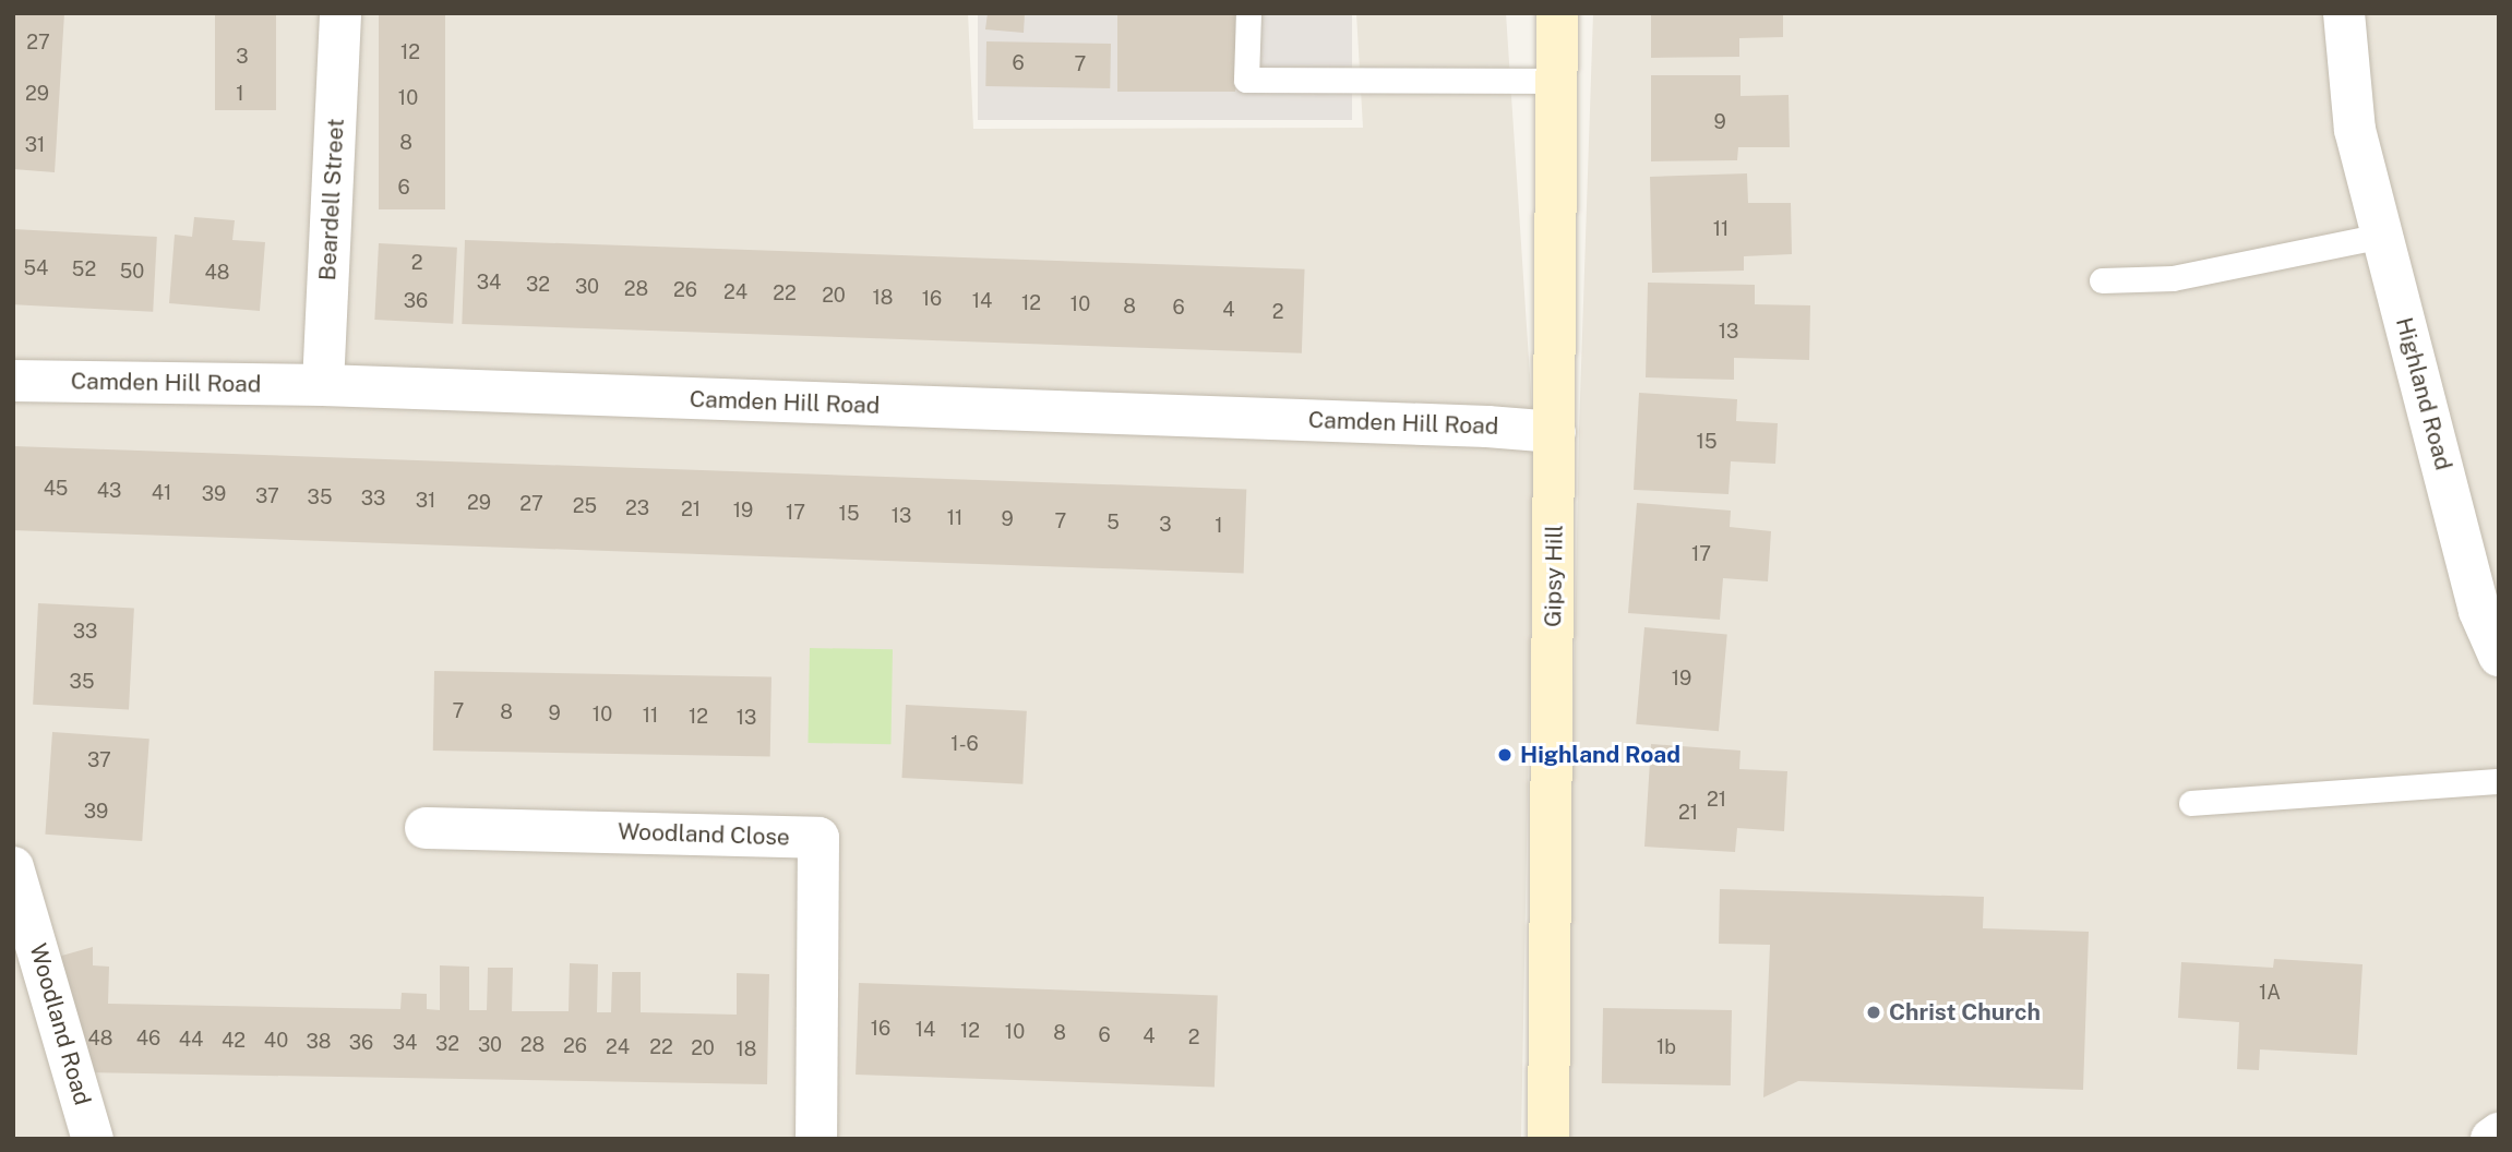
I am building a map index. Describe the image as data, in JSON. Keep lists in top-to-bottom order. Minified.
{"streets":{"street":["Beardell Street","Camden Hill Road","Highland Road","Gipsy Hill","Woodland Close","Woodland Road"]},"crossings":[["Beardell Street","Camden Hill Road"],["Camden Hill Road","Gipsy Hill"]],"places":["Highland Road","Christ Church"],"house_numbers":["27","12","3","6","7","29","1","10","9","8","31","6","11","2","54","52","50","48","34","32","30","28","26","24","22","20","18","16","36","14","12","10","8","6","4","2","13","15","45","43","41","39","37","35","33","31","29","27","25","23","21","19","17","15","13","11","9","7","5","3","1","17","33","19","35","7","8","9","10","11","12","13","1-6","37","21","39","21","1A","16","14","12","10","8","6","4","2","48","46","44","42","40","38","36","34","32","30","28","26","24","22","1b","20","18"]}
